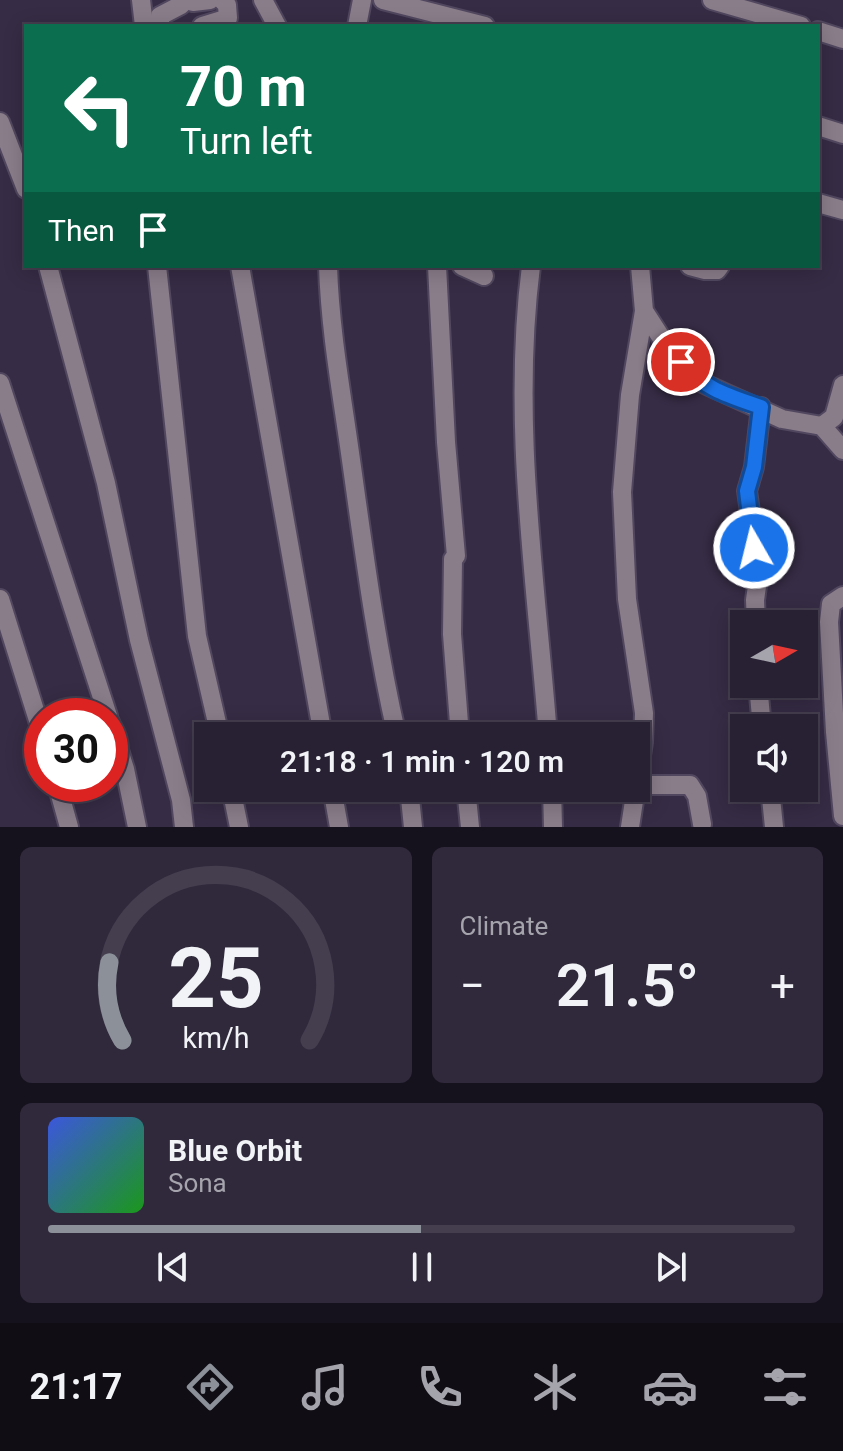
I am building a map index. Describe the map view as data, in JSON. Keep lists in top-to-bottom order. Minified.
{"north":"right","page":{"turn":["70 m","Turn left"],"then":"Then","limit":"30","trip":"21:18 · 1 min · 120 m","tile":"Climate","heat":["−","21.5°","+"],"song":["Blue Orbit","Sona"],"tabs":"21:17","gauge":["25","km/h"]}}
